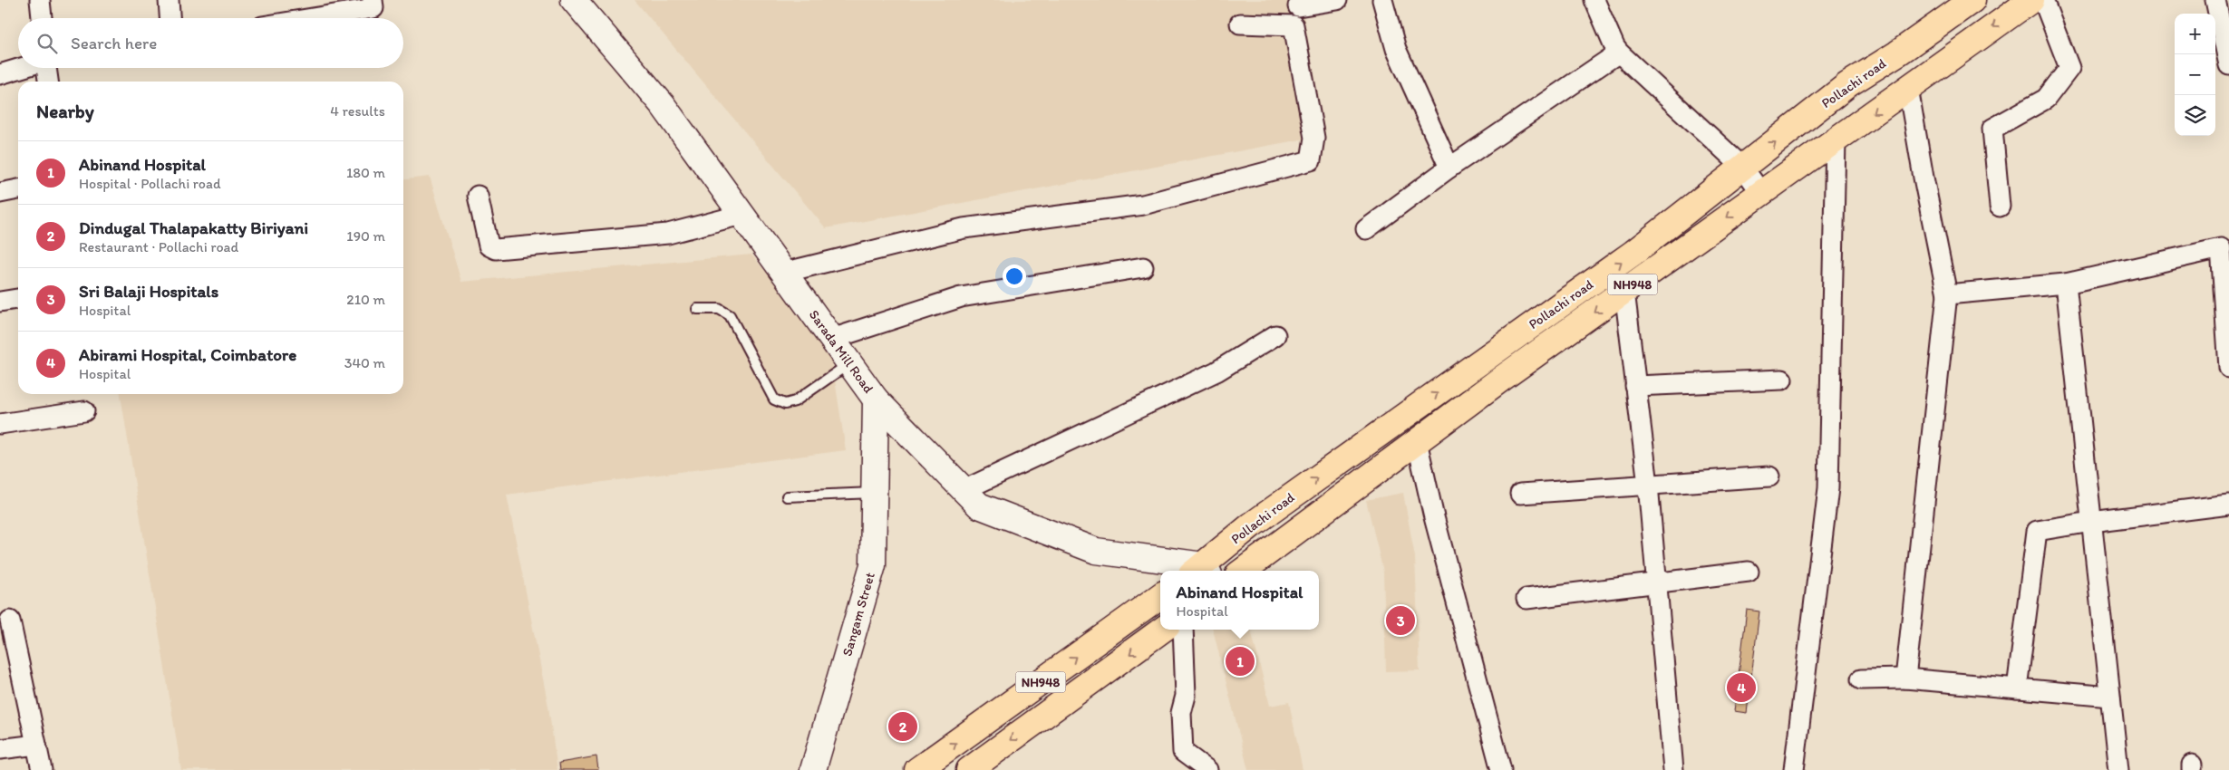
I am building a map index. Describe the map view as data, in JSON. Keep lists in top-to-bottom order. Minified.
{"streets":{"highway":["Pollachi road","NH948"],"main road":["Sarada Mill Road","Sangam Street"]},"crossings":[["Sarada Mill Road","Sangam Street"]],"page":{"map_buttons":["+","−"],"search":"Search here","heading":["Nearby","4 results"],"list":[{"mark":"1","name":"Abinand Hospital","note":"Hospital · Pollachi road","value":"180 m"},{"mark":"2","name":"Dindugal Thalapakatty Biriyani","note":"Restaurant · Pollachi road","value":"190 m"},{"mark":"3","name":"Sri Balaji Hospitals","note":"Hospital","value":"210 m"},{"mark":"4","name":"Abirami Hospital, Coimbatore","note":"Hospital","value":"340 m"}],"popup":["Abinand Hospital","Hospital"],"pins":["3","1","4","2"]}}
